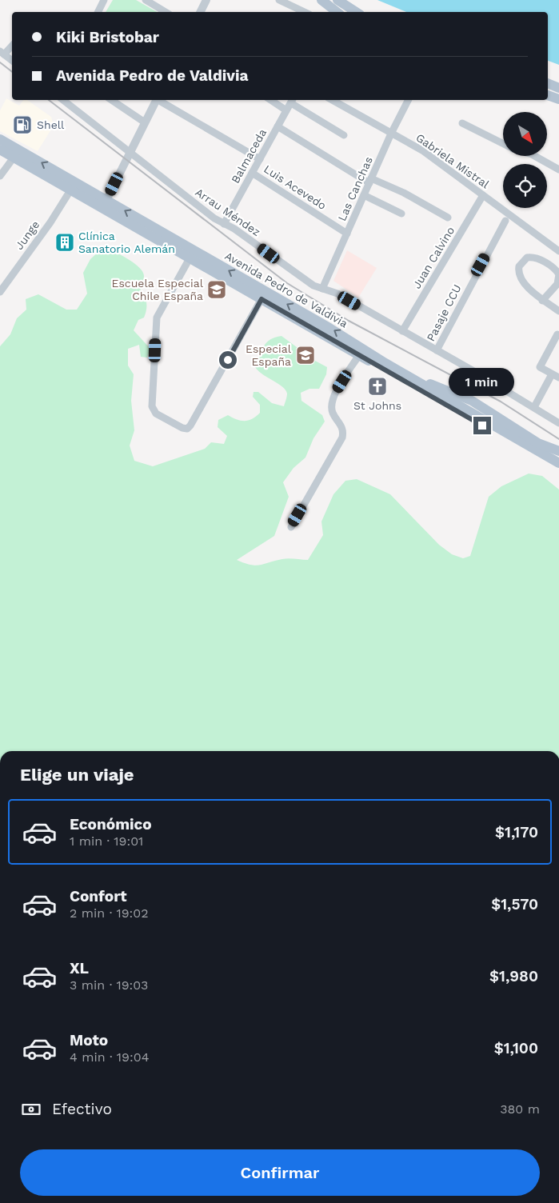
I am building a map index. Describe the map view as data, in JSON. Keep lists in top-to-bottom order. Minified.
{"streets":{"main road":["Avenida Pedro de Valdivia"],"street":["Balmaceda","Gabriela Mistral","Luis Acevedo","Las Canchas","Arrau Méndez","Junge","Juan Calvino","Pasaje CCU"]},"crossings":[["Balmaceda","Luis Acevedo"],["Balmaceda","Arrau Méndez"],["Gabriela Mistral","Las Canchas"],["Gabriela Mistral","Juan Calvino"],["Luis Acevedo","Las Canchas"],["Las Canchas","Arrau Méndez"],["Arrau Méndez","Juan Calvino"],["Arrau Méndez","Pasaje CCU"],["Junge","Avenida Pedro de Valdivia"]],"places":{"fuel station":["Shell"],"building":["Clínica Sanatorio Alemán"],"school or university":["Escuela Especial Chile España","Especial España"],"church":["St Johns"]},"north":"bottom right","page":{"banner":["Kiki Bristobar","Avenida Pedro de Valdivia"],"bubble":"1 min","heading":"Elige un viaje","list":[{"name":"Económico","note":"1 min · 19:01","value":"$1,170"},{"name":"Confort","note":"2 min · 19:02","value":"$1,570"},{"name":"XL","note":"3 min · 19:03","value":"$1,980"},{"name":"Moto","note":"4 min · 19:04","value":"$1,100"}],"pay":["Efectivo","380 m"],"buttons":"Confirmar"}}
